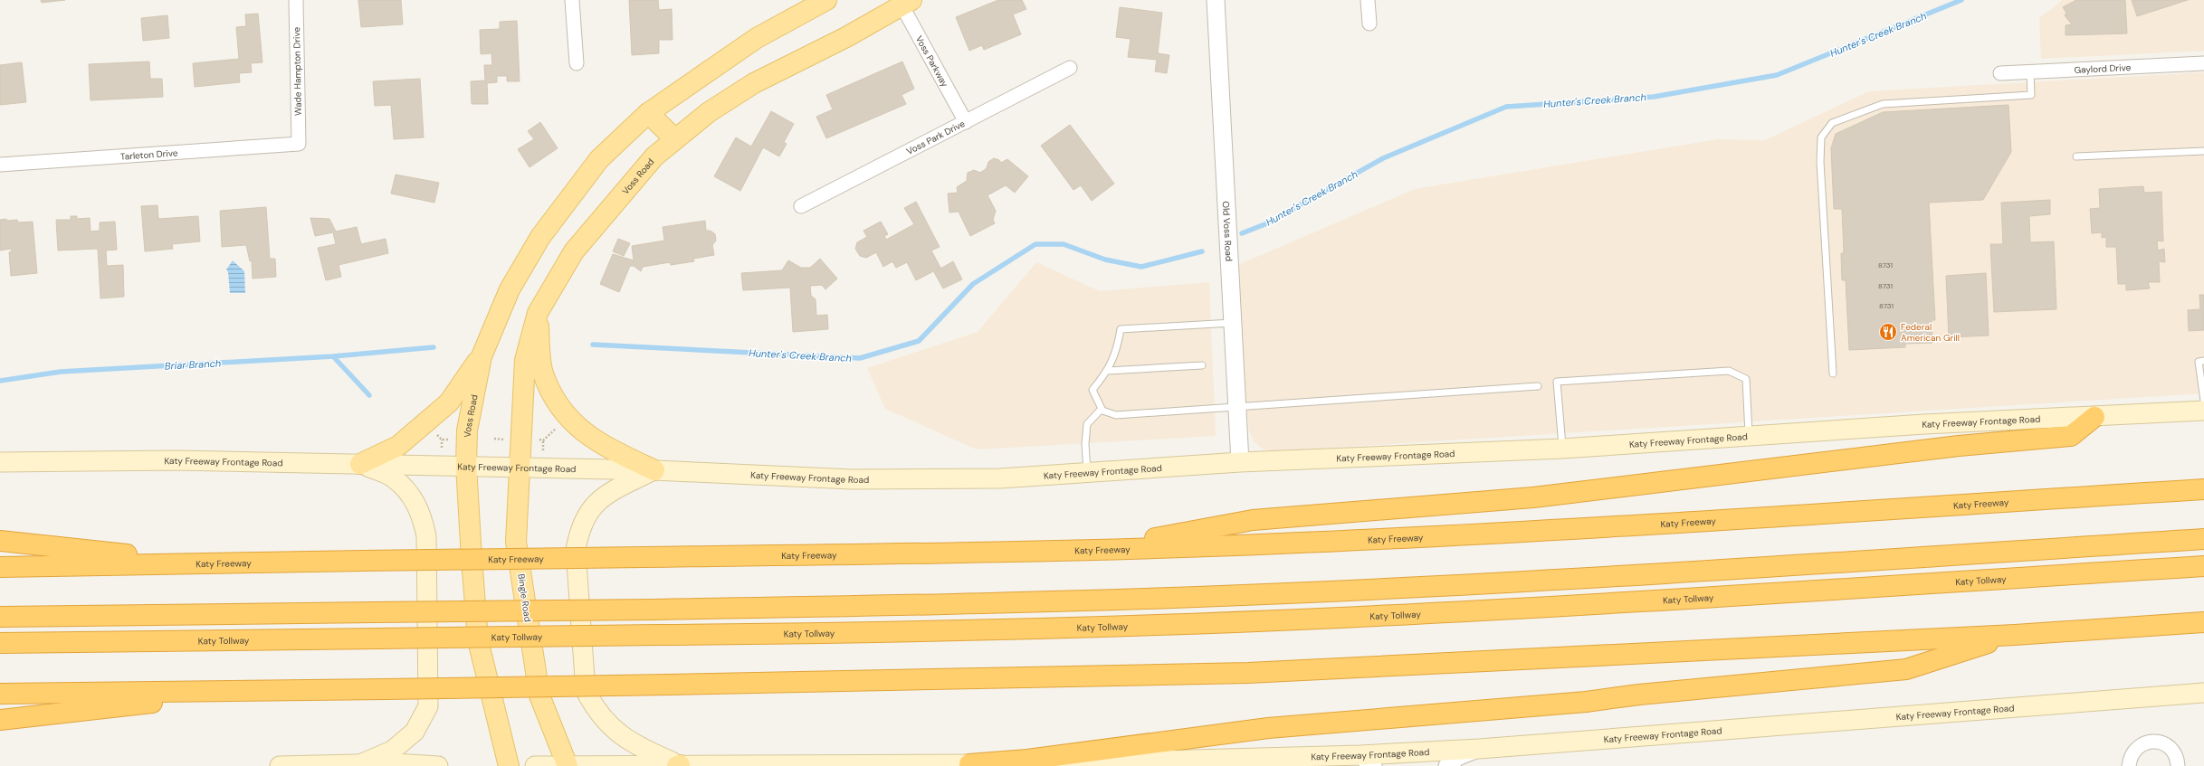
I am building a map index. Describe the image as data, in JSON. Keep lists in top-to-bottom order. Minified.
{"streets":{"highway":["Katy Freeway","Katy Tollway"],"main road":["Voss Road","Katy Freeway Frontage Road","Bingle Road"],"street":["Voss Parkway","Gaylord Drive","Wade Hampton Drive","Voss Park Drive","Tarleton Drive","Old Voss Road"]},"crossings":[["Voss Parkway","Voss Park Drive"],["Voss Parkway","Voss Road"],["Wade Hampton Drive","Tarleton Drive"],["Voss Road","Katy Freeway Frontage Road"],["Voss Road","Bingle Road"],["Old Voss Road","Katy Freeway Frontage Road"],["Katy Freeway Frontage Road","Bingle Road"]],"water":["Hunter's Creek Branch","Briar Branch"],"places":{"restaurant":["Federal American Grill"]},"house_numbers":["8731","8731","8731"]}
